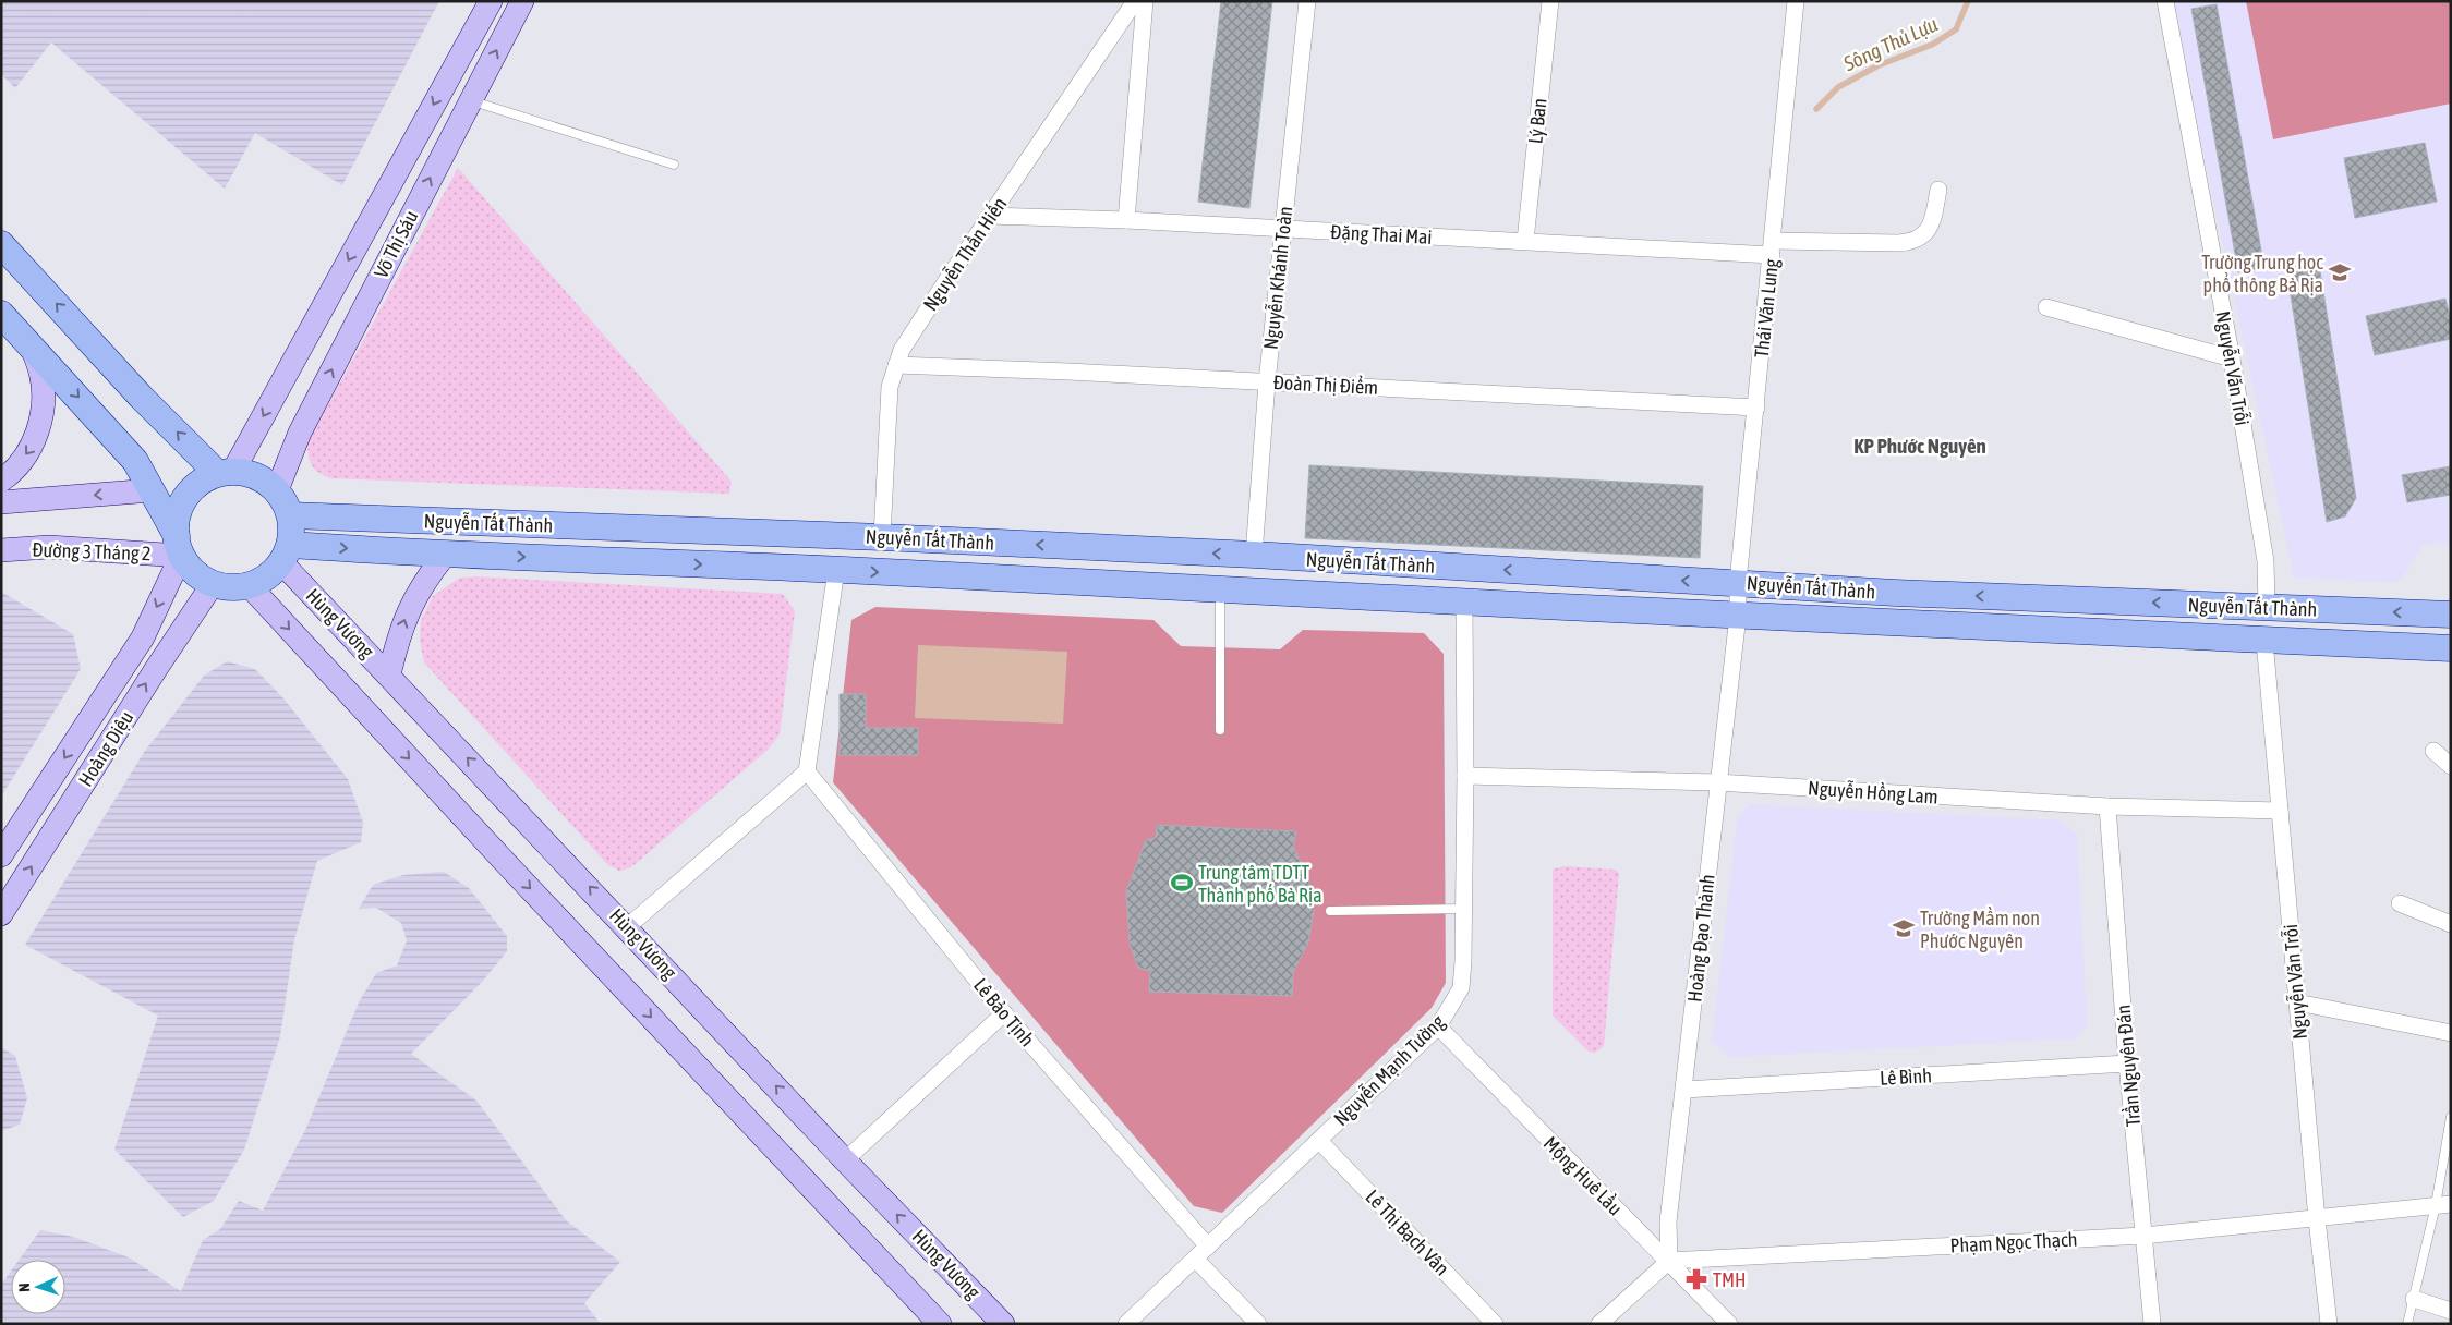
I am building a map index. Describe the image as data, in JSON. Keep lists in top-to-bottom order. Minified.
{"streets":{"main road":["Võ Thị Sáu","Nguyễn Tất Thành","Đường 3 Tháng 2","Hùng Vương","Hoàng Diệu"],"street":["Lý Ban","Đặng Thai Mai","Nguyễn Thần Hiến","Nguyễn Khánh Toàn","Thái Văn Lung","Nguyễn Văn Trỗi","Đoàn Thị Điểm","Nguyễn Hồng Lam","Hoàng Đạo Thành","Lê Bảo Tịnh","Trần Nguyên Đán","Nguyễn Mạnh Tường","Lê Bình","Mộng Huê Lầu","Lê Thị Bạch Vân","Phạm Ngọc Thạch"]},"crossings":[["Lý Ban","Đặng Thai Mai"],["Đặng Thai Mai","Nguyễn Thần Hiến"],["Đặng Thai Mai","Nguyễn Khánh Toàn"],["Đặng Thai Mai","Thái Văn Lung"],["Võ Thị Sáu","Nguyễn Tất Thành"],["Võ Thị Sáu","Đường 3 Tháng 2"],["Võ Thị Sáu","Hùng Vương"],["Võ Thị Sáu","Hoàng Diệu"],["Nguyễn Thần Hiến","Đoàn Thị Điểm"],["Nguyễn Thần Hiến","Nguyễn Tất Thành"],["Nguyễn Khánh Toàn","Đoàn Thị Điểm"],["Nguyễn Khánh Toàn","Nguyễn Tất Thành"],["Thái Văn Lung","Đoàn Thị Điểm"],["Thái Văn Lung","Nguyễn Tất Thành"],["Thái Văn Lung","Hoàng Đạo Thành"],["Nguyễn Văn Trỗi","Nguyễn Tất Thành"],["Nguyễn Văn Trỗi","Nguyễn Hồng Lam"],["Nguyễn Văn Trỗi","Phạm Ngọc Thạch"],["Nguyễn Tất Thành","Đường 3 Tháng 2"],["Nguyễn Tất Thành","Hùng Vương"],["Nguyễn Tất Thành","Hoàng Diệu"],["Nguyễn Tất Thành","Hoàng Đạo Thành"],["Nguyễn Tất Thành","Nguyễn Mạnh Tường"],["Đường 3 Tháng 2","Hùng Vương"],["Đường 3 Tháng 2","Hoàng Diệu"],["Hùng Vương","Hoàng Diệu"],["Nguyễn Hồng Lam","Hoàng Đạo Thành"],["Nguyễn Hồng Lam","Trần Nguyên Đán"],["Nguyễn Hồng Lam","Nguyễn Mạnh Tường"],["Hoàng Đạo Thành","Lê Bình"],["Hoàng Đạo Thành","Mộng Huê Lầu"],["Hoàng Đạo Thành","Phạm Ngọc Thạch"],["Lê Bảo Tịnh","Nguyễn Mạnh Tường"],["Trần Nguyên Đán","Lê Bình"],["Trần Nguyên Đán","Phạm Ngọc Thạch"],["Nguyễn Mạnh Tường","Mộng Huê Lầu"],["Nguyễn Mạnh Tường","Lê Thị Bạch Vân"],["Mộng Huê Lầu","Phạm Ngọc Thạch"]],"districts":["KP Phước Nguyên"],"water":["Sông Thủ Lựu"],"places":{"school or university":["Trường Trung học phổ thông Bà Rịa","Trường Mầm non Phước Nguyên"],"sports":["Trung tâm TDTT Thành phố Bà Rịa"],"pharmacy":["TMH"]},"north":"left"}
